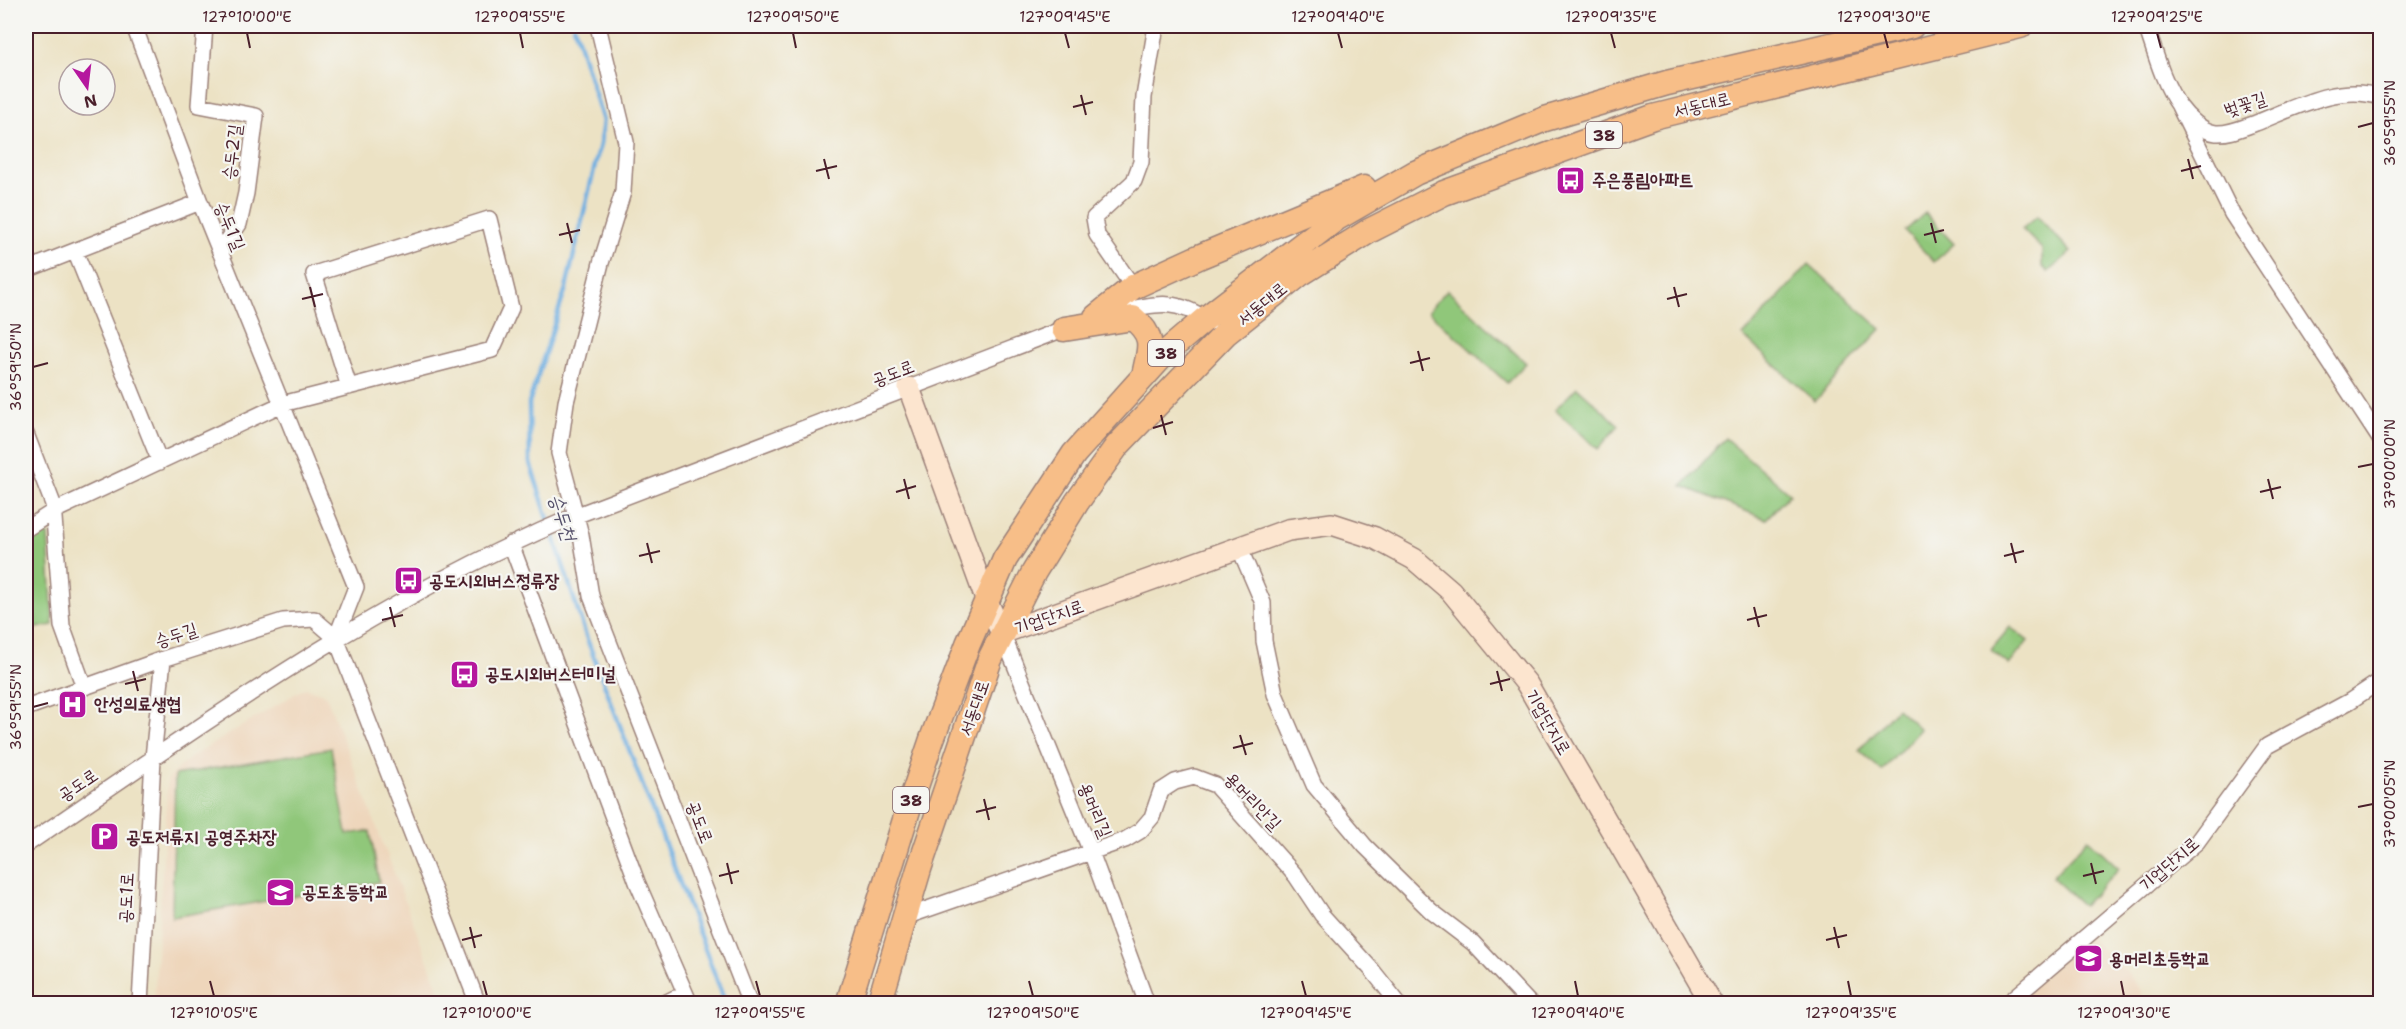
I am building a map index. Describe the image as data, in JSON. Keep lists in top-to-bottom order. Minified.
{"streets":{"main road":["서동대로","38"],"street":["벚꽃길","승두2길","승두1길","공도로","기업단지로","승두길","용머리안길","용머리길","공도1로"]},"crossings":[["서동대로","공도로"],["서동대로","기업단지로"],["서동대로","용머리안길"],["서동대로","용머리길"],["승두2길","승두1길"],["승두1길","공도로"],["승두1길","승두길"],["공도로","기업단지로"],["공도로","승두길"],["공도로","공도1로"],["기업단지로","용머리길"],["용머리안길","용머리길"]],"water":["승두천"],"places":{"bus stop":["주은풍림아파트","공도시외버스정류장","공도시외버스터미널"],"hospital":["안성의료생협"],"parking":["공도저류지 공영주차장"],"school or university":["공도초등학교","용머리초등학교"]},"north":"bottom","coordinates":["127°10'00\"E","127°09'55\"E","127°09'50\"E","127°09'45\"E","127°09'40\"E","127°09'35\"E","127°09'30\"E","127°09'25\"E","36°59'55\"N","36°59'50\"N","37°00'00\"N","37°00'05\"N","127°10'05\"E"]}
